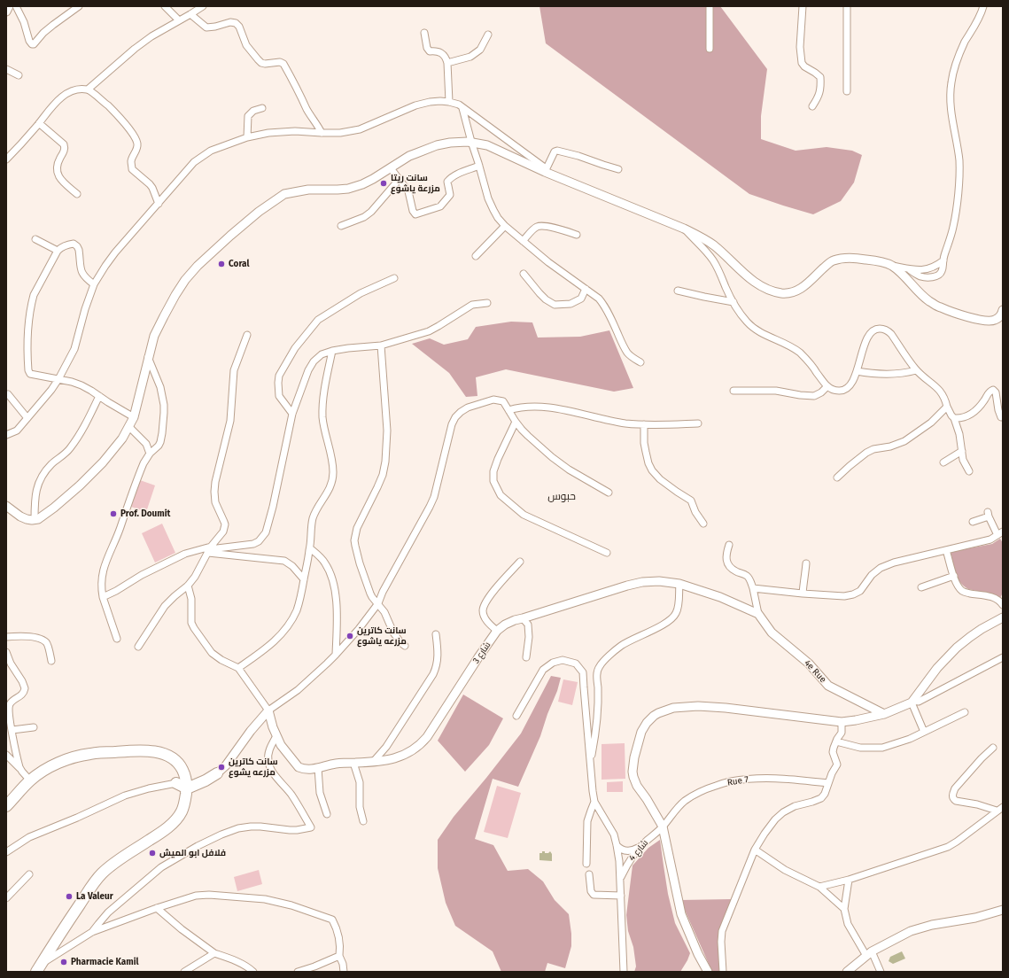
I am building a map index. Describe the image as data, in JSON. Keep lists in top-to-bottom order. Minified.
{"streets":{"street":["شارع 3","4e Rue","Rue 7","شارع 4"]},"crossings":[["شارع 3","4e Rue"],["Rue 7","شارع 4"]],"districts":["حبوس"],"places":["سانت ريتا مزرعة ياشوع","Coral","Prof. Doumit","سانت كاترين مزرعه ياشوع","سانت كاترين مزرعه يشوع","فلافل ابو الميش","La Valeur","Pharmacie Kamil"]}
